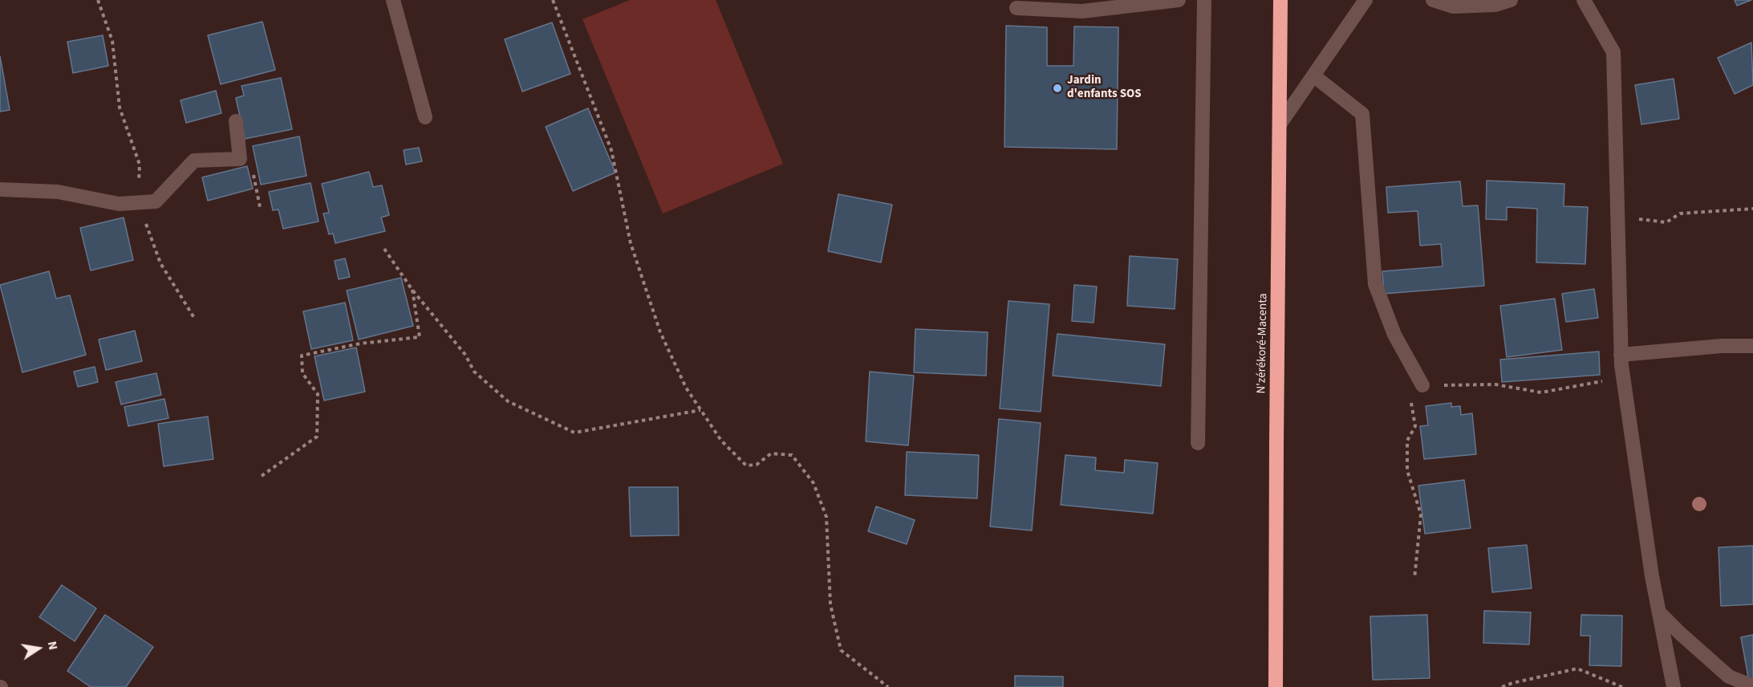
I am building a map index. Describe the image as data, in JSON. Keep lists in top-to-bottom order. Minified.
{"streets":{"highway":["N'zérékoré-Macenta"]},"places":["Jardin d'enfants SOS"],"north":"right"}
